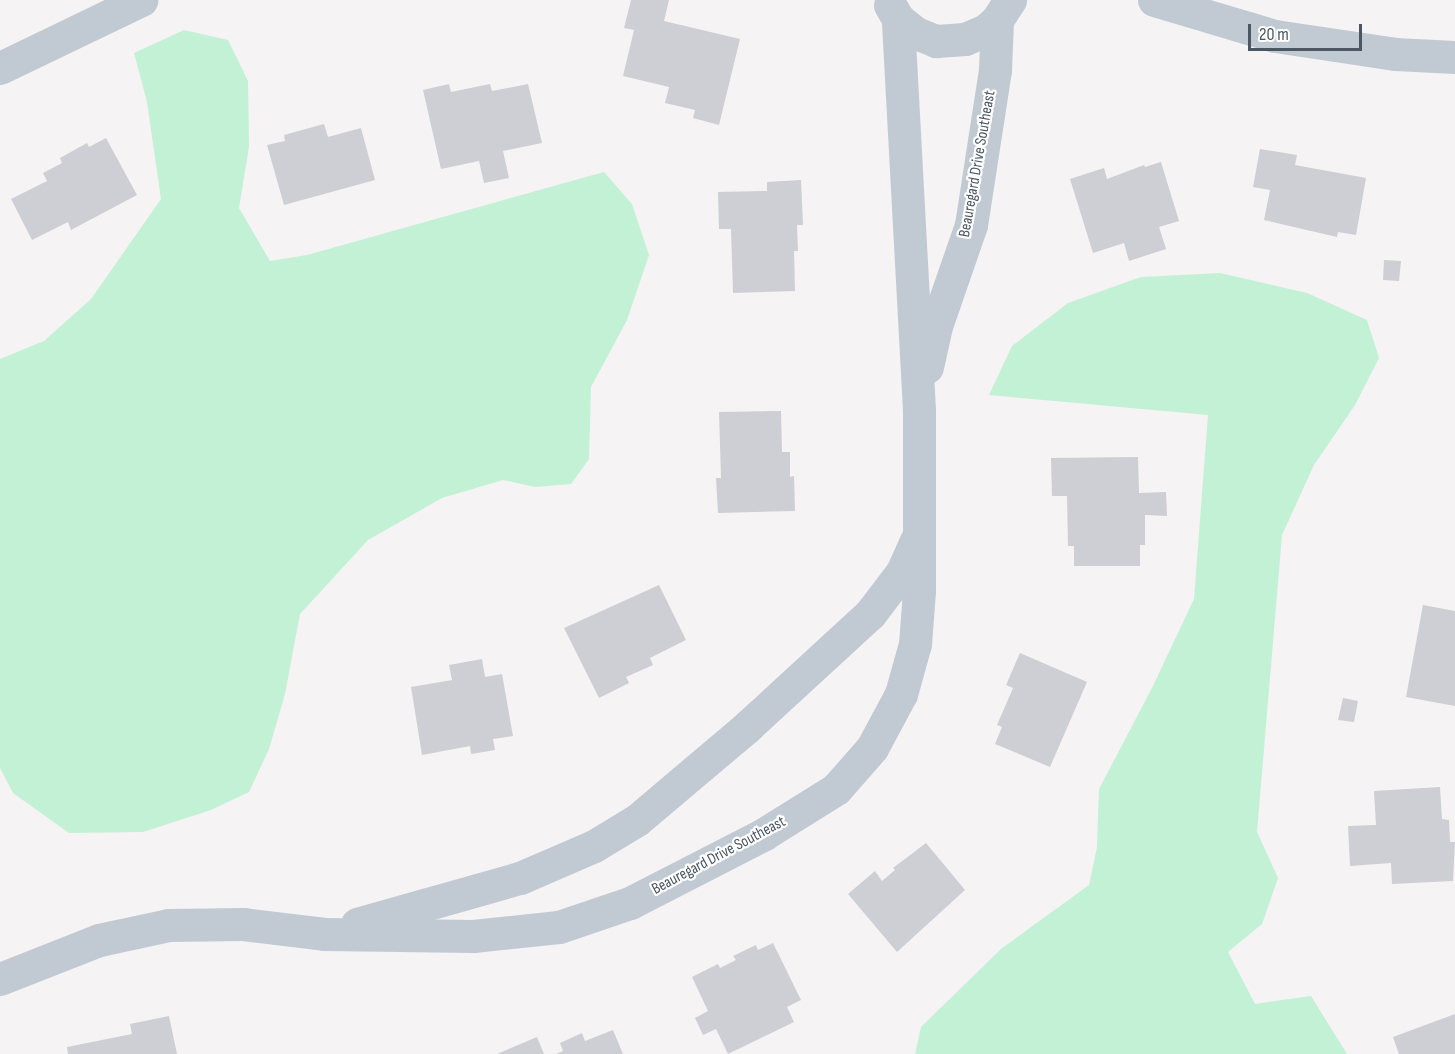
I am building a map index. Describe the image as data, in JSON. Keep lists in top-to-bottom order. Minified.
{"streets":{"street":["Beauregard Drive Southeast"]},"scale_bar":"20 m"}
